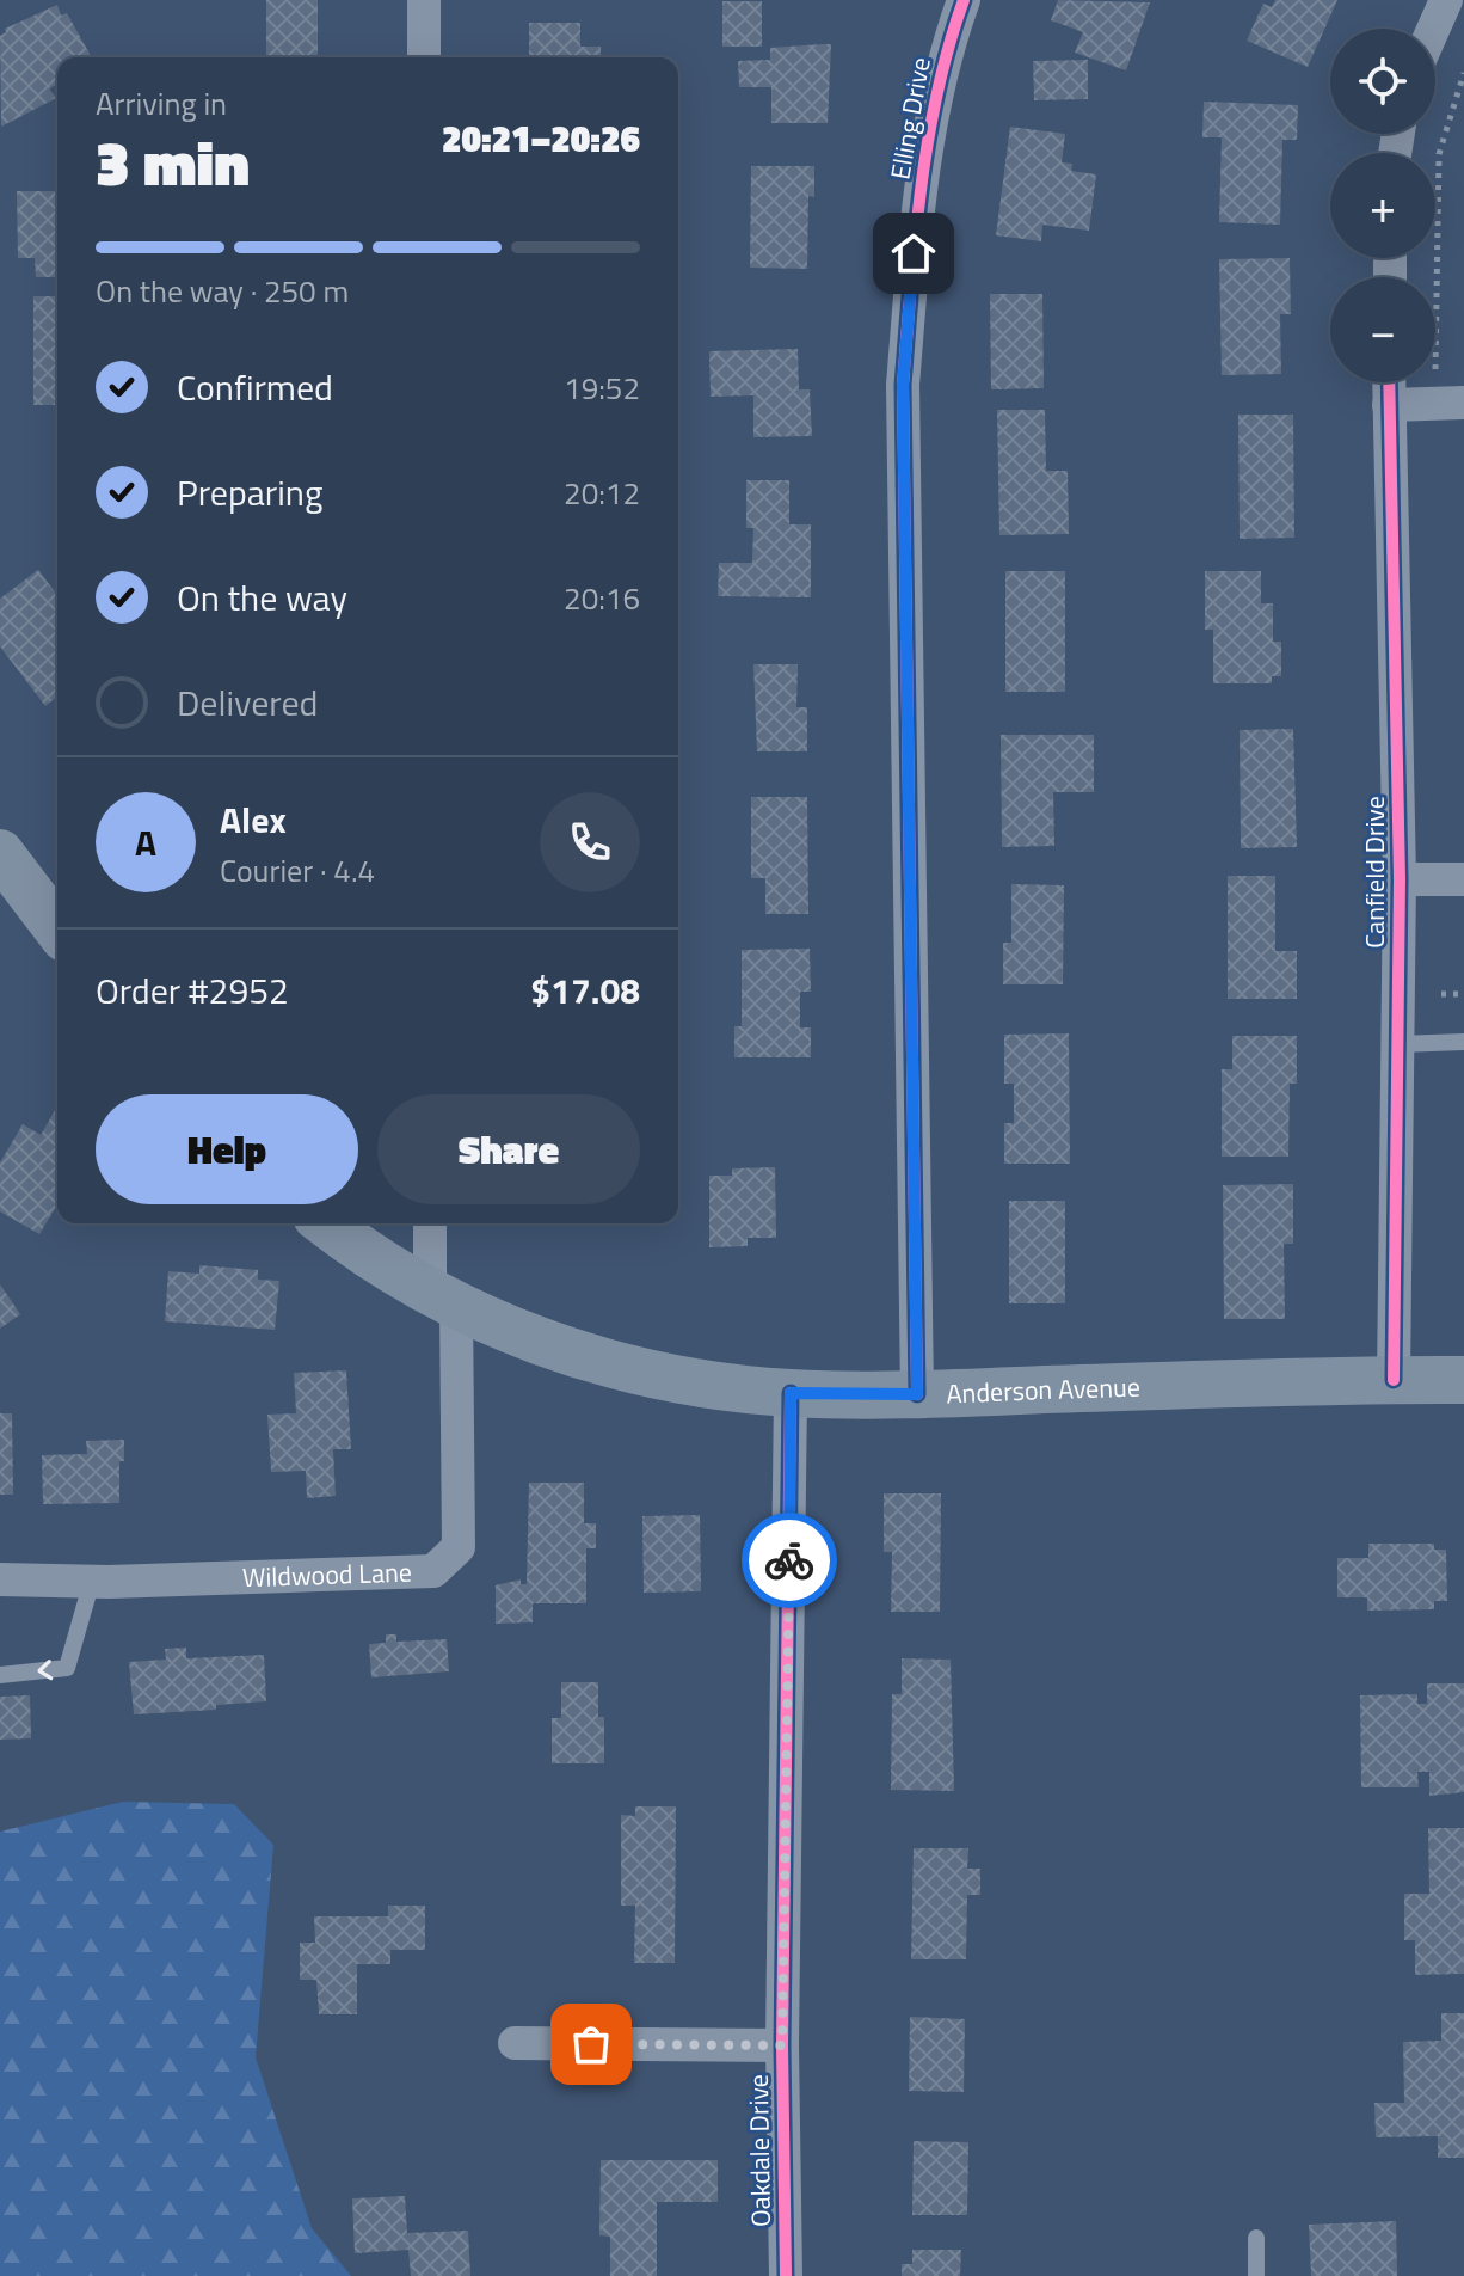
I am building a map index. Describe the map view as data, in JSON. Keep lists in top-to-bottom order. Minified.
{"streets":{"main road":["Anderson Avenue"],"street":["Elling Drive","Canfield Drive","Wildwood Lane","Oakdale Drive"]},"crossings":[["Elling Drive","Anderson Avenue"],["Canfield Drive","Anderson Avenue"],["Anderson Avenue","Wildwood Lane"],["Anderson Avenue","Oakdale Drive"]],"page":{"map_buttons":["+","−"],"heading":["3 min","Arriving in","20:21–20:26"],"panel":["Alex","Courier · 4.4","Order #2952","$17.08"],"bar":"On the way · 250 m","list":[["Confirmed","19:52"],["Preparing","20:12"],["On the way","20:16"],"Delivered"],"round":"A","buttons":["Help","Share"]}}
